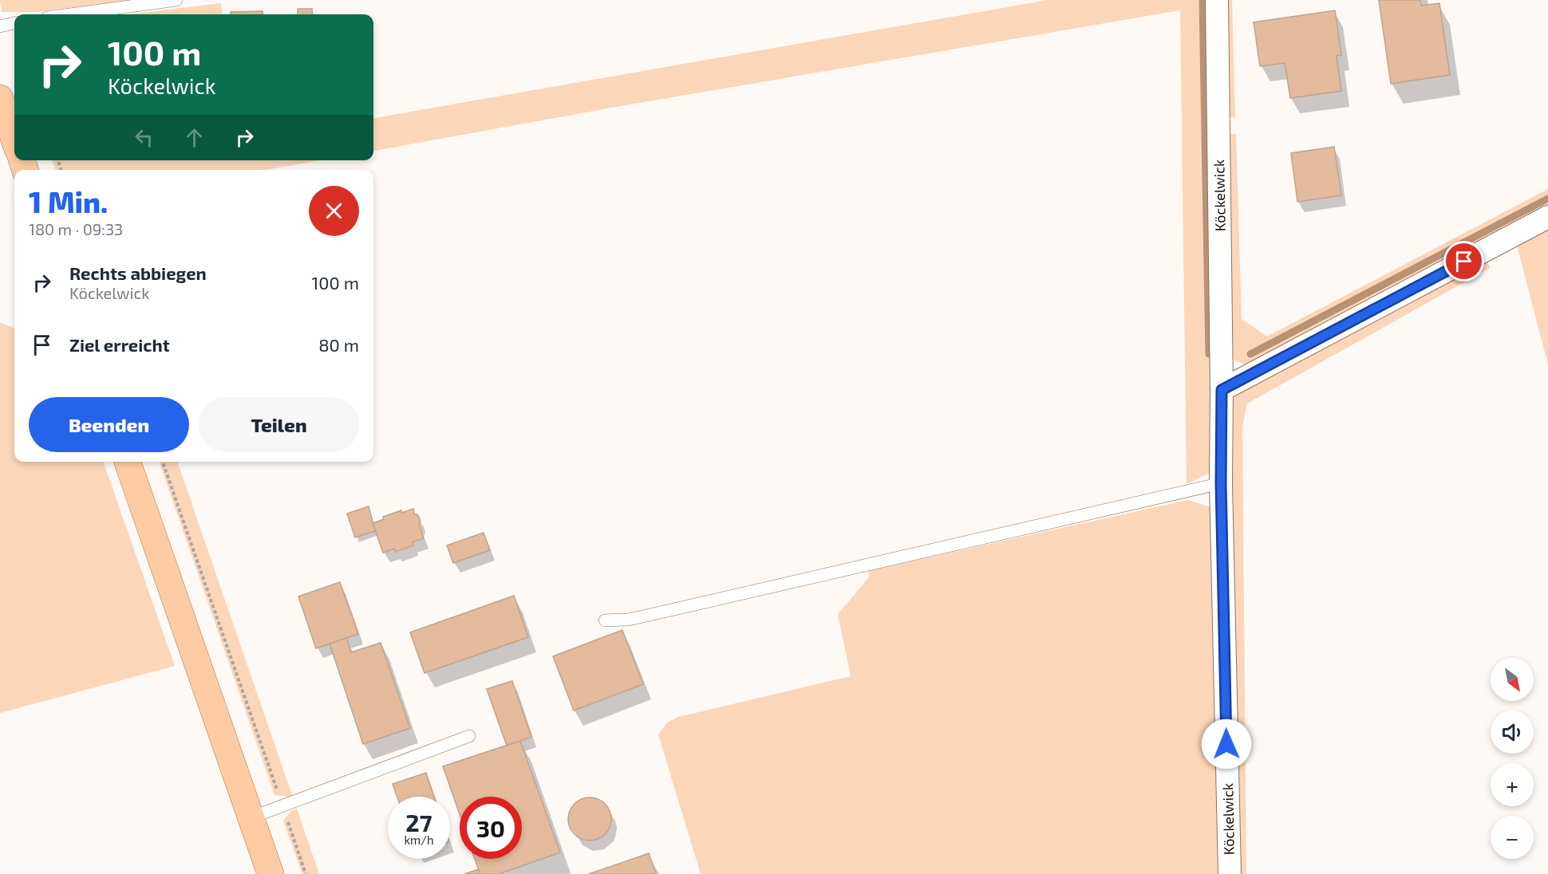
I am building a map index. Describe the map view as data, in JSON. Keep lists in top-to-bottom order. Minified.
{"streets":{"street":["Köckelwick"]},"north":"bottom right","page":{"turn":["100 m","Köckelwick"],"heading":["1 Min.","180 m · 09:33"],"list":[{"name":"Rechts abbiegen","note":"Köckelwick","value":"100 m"},{"name":"Ziel erreicht","value":"80 m"}],"buttons":["Beenden","Teilen"],"map_buttons":["+","−"],"speed":"27 km/h","limit":"30"}}
